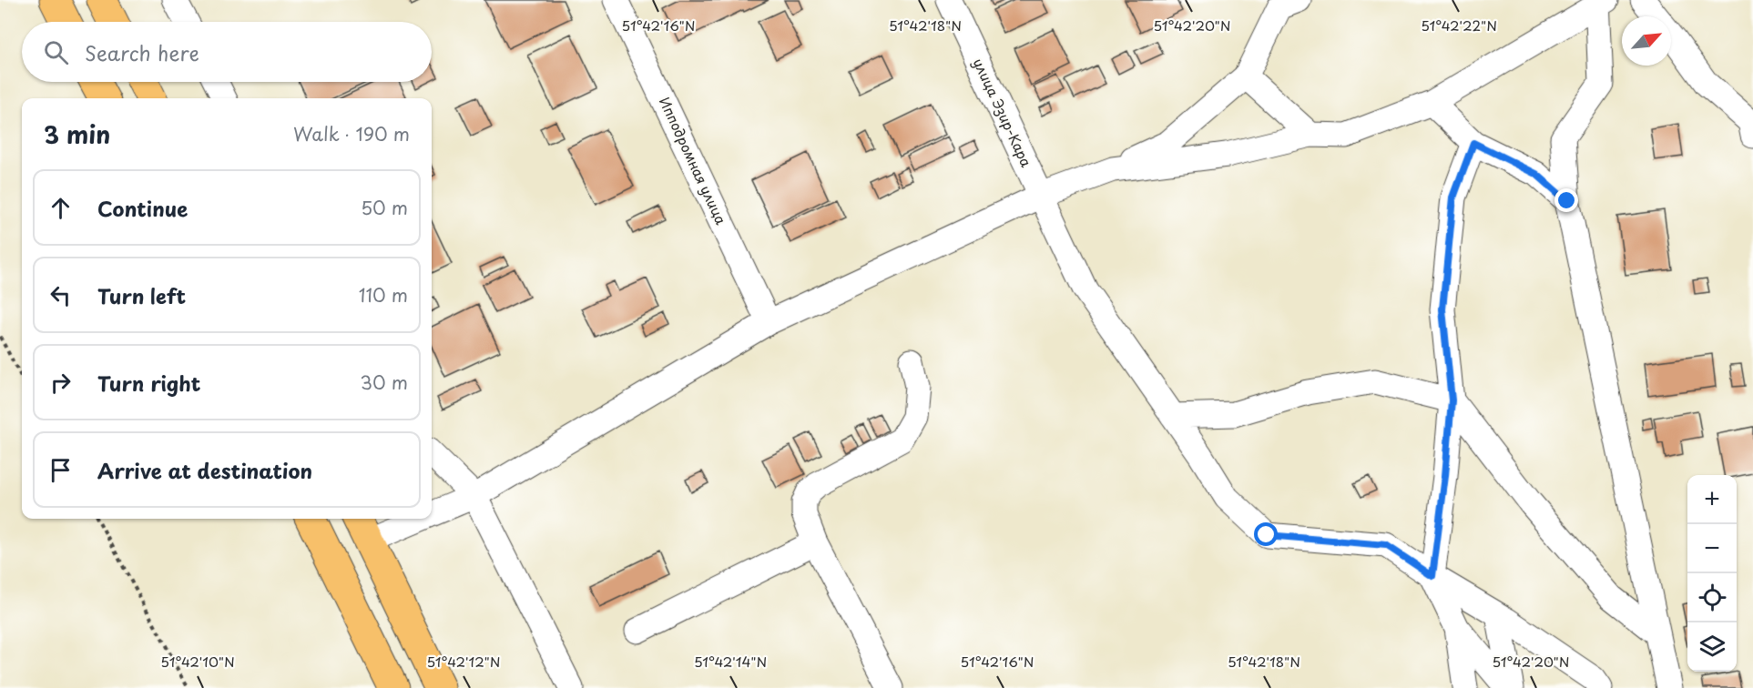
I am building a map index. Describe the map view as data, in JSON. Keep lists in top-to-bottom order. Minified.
{"streets":{"street":["улица Эзир-Кара","Ипподромная улица"]},"north":"top right","page":{"search":"Search here","heading":["3 min","Walk · 190 m"],"list":[["Continue","50 m"],["Turn left","110 m"],["Turn right","30 m"],"Arrive at destination"],"map_buttons":["+","−"]},"coordinates":["51°42'16\"N","51°42'18\"N","51°42'20\"N","51°42'22\"N","51°42'10\"N","51°42'12\"N","51°42'14\"N"]}
